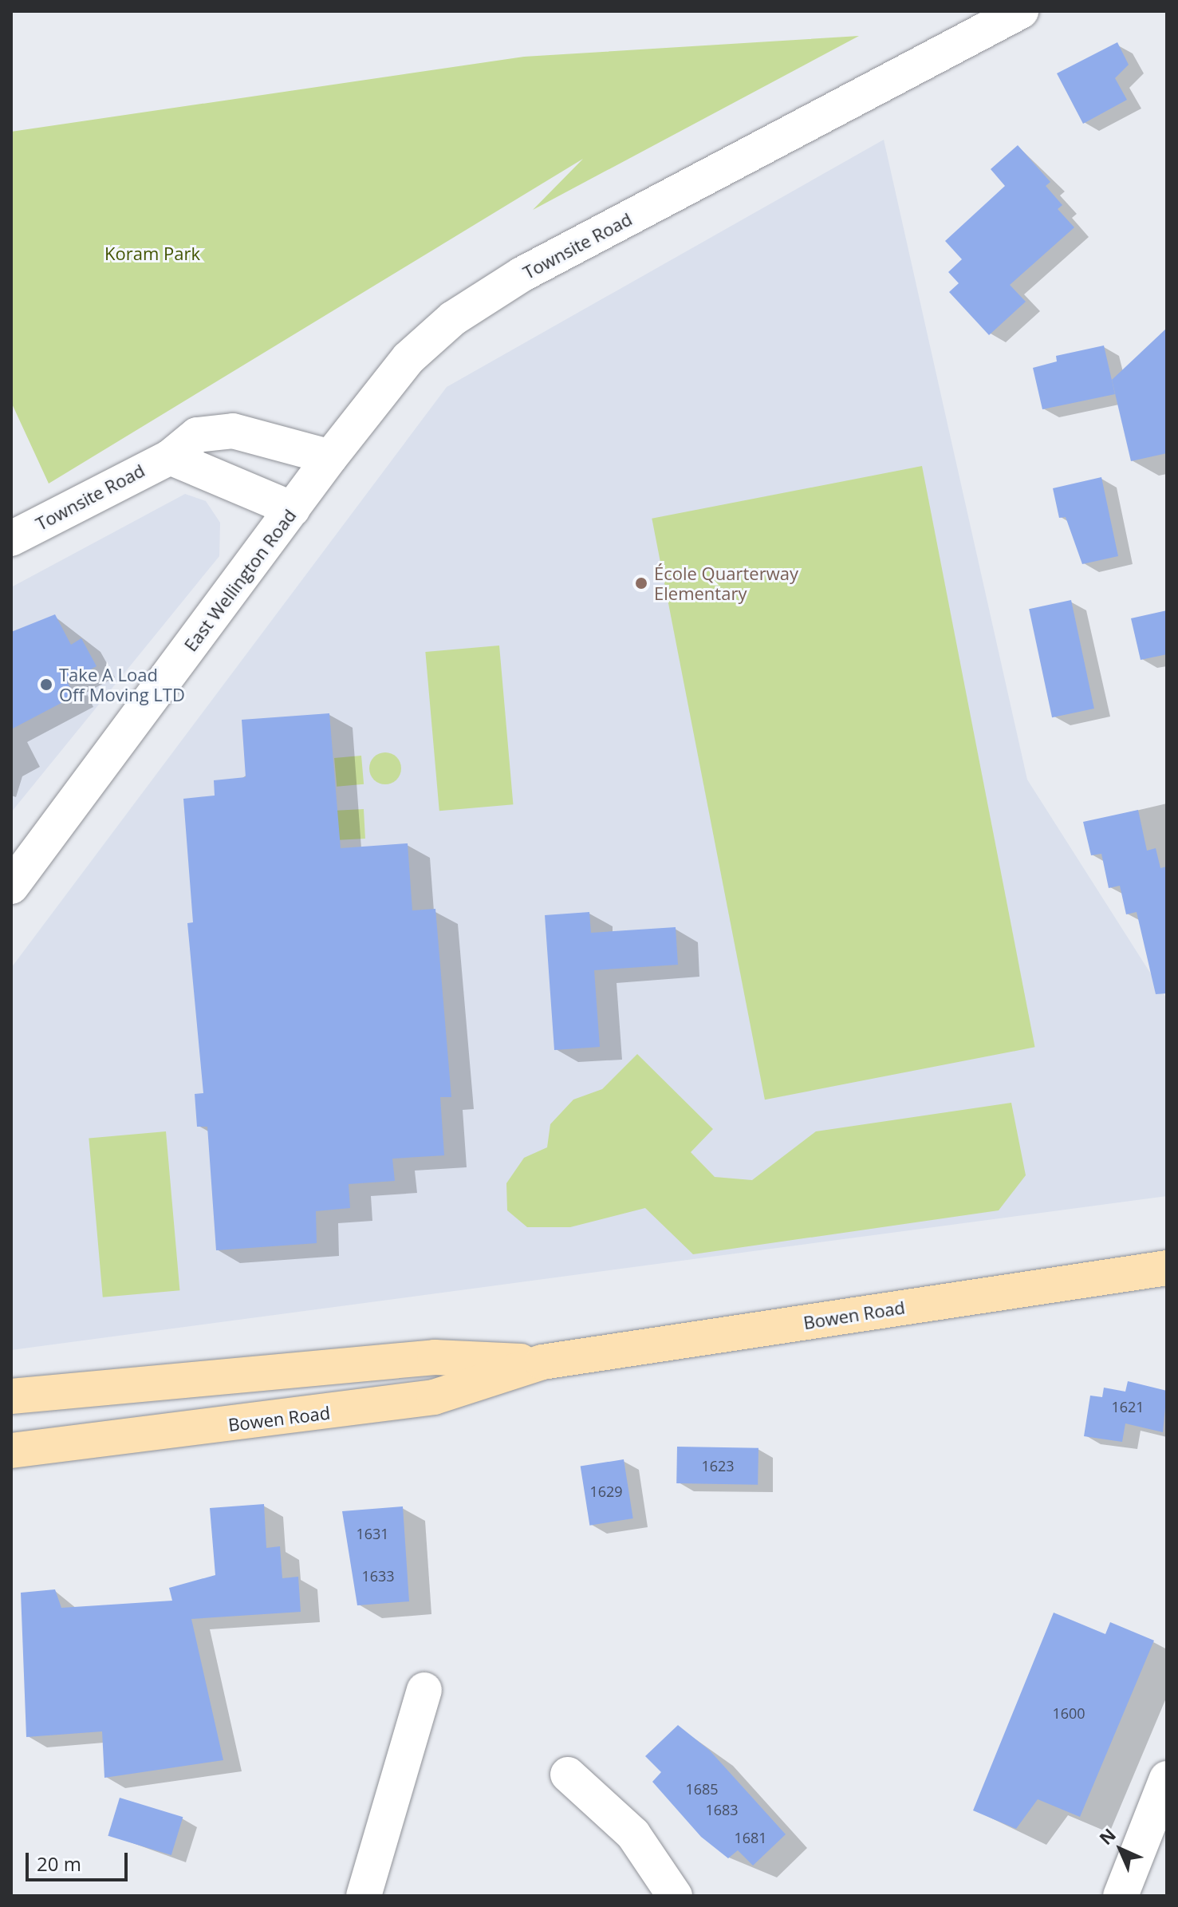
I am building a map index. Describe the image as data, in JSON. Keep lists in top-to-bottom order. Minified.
{"streets":{"main road":["Bowen Road"],"street":["Townsite Road","East Wellington Road"]},"crossings":[["Townsite Road","East Wellington Road"]],"parks":["Koram Park"],"places":["École Quarterway Elementary","Take A Load Off Moving LTD"],"house_numbers":["1621","1623","1629","1631","1633","1600","1685","1683","1681"],"scale_bar":"20 m","north":"top left"}
